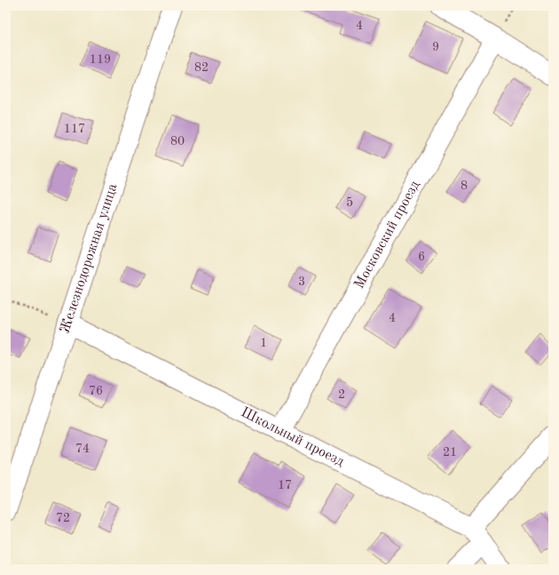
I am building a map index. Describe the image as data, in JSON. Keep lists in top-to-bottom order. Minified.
{"streets":{"street":["Московский проезд","Железнодорожная улица","Школьный проезд"]},"crossings":[["Московский проезд","Школьный проезд"],["Железнодорожная улица","Школьный проезд"]],"house_numbers":["4","9","119","82","117","80","8","5","6","3","4","1","76","2","74","21","17","72"]}
